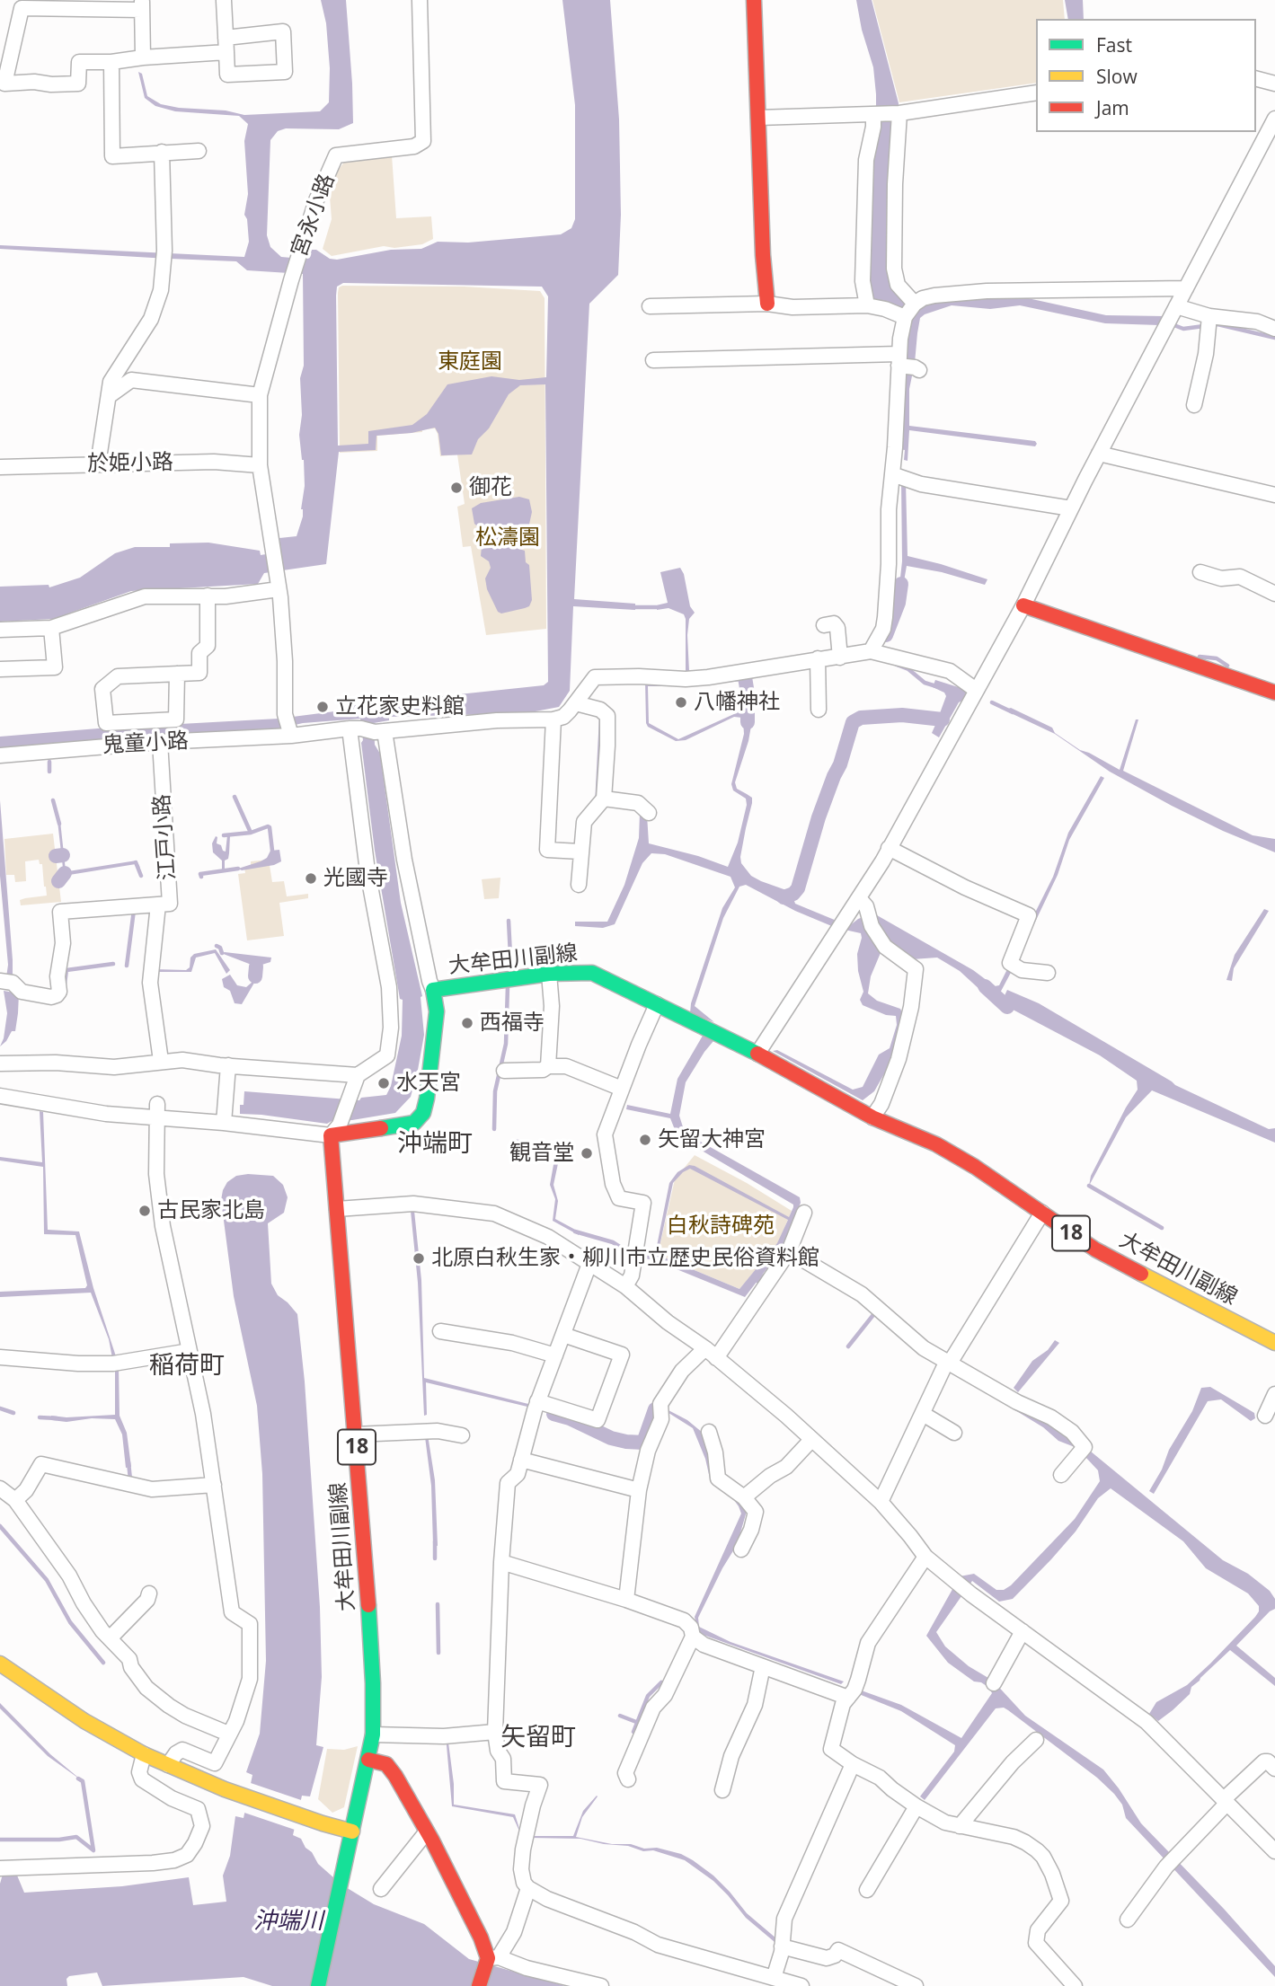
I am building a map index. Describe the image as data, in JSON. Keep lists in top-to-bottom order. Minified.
{"streets":{"main road":["大牟田川副線","18"],"street":["宮永小路","於姫小路","鬼童小路","江戸小路"]},"crossings":[["宮永小路","於姫小路"],["宮永小路","鬼童小路"],["鬼童小路","江戸小路"]],"districts":["沖端町","稲荷町","矢留町"],"water":["沖端川"],"parks":["東庭園","松濤園","白秋詩碑苑"],"places":["御花","八幡神社","立花家史料館","光國寺","西福寺","水天宮","矢留大神宮","観音堂","古民家北島","北原白秋生家・柳川市立歴史民俗資料館"],"legend":["Fast","Slow","Jam"]}
